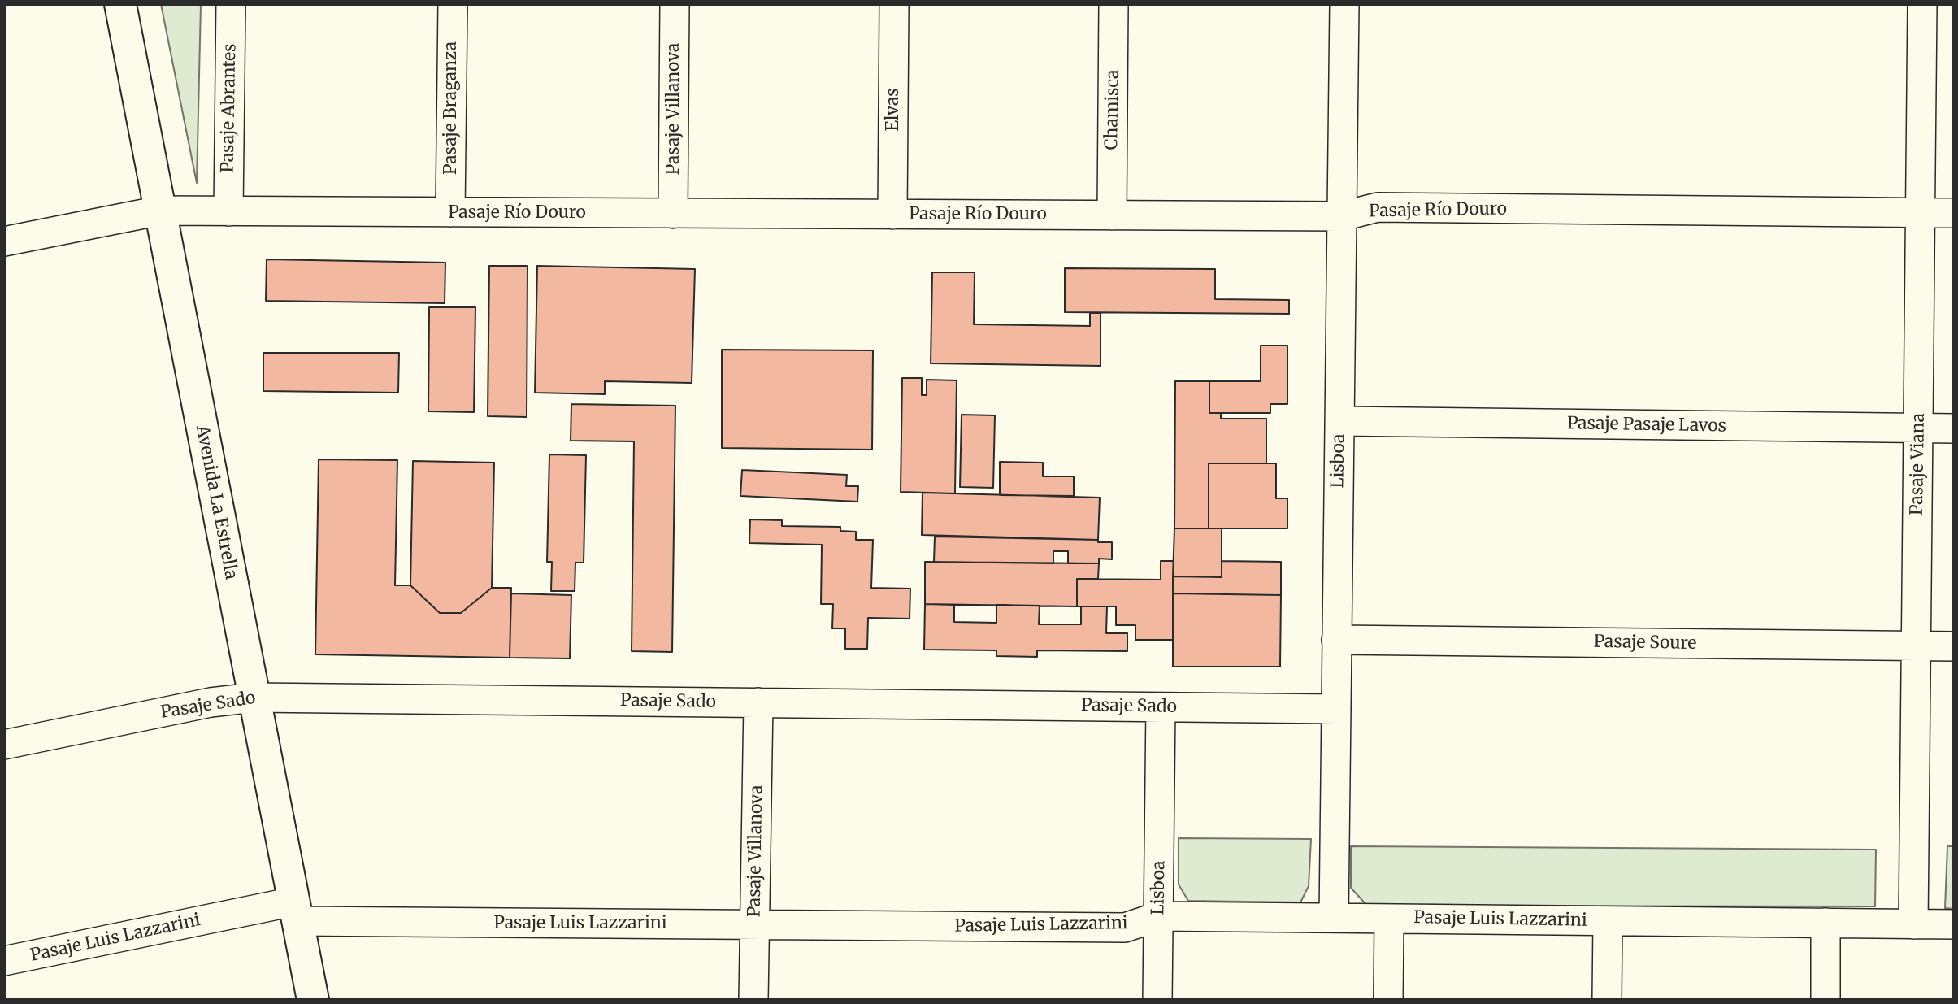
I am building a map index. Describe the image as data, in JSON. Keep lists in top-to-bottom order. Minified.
{"streets":{"main road":["Avenida La Estrella"],"street":["Pasaje Abrantes","Pasaje Braganza","Pasaje Villanova","Elvas","Chamisca","Pasaje Río Douro","Pasaje Pasaje Lavos","Lisboa","Pasaje Viana","Pasaje Soure","Pasaje Sado","Pasaje Luis Lazzarini"]},"crossings":[["Pasaje Abrantes","Pasaje Río Douro"],["Pasaje Braganza","Pasaje Río Douro"],["Pasaje Villanova","Pasaje Río Douro"],["Pasaje Villanova","Pasaje Sado"],["Pasaje Villanova","Pasaje Luis Lazzarini"],["Elvas","Pasaje Río Douro"],["Chamisca","Pasaje Río Douro"],["Pasaje Río Douro","Lisboa"],["Pasaje Río Douro","Pasaje Viana"],["Pasaje Río Douro","Avenida La Estrella"],["Pasaje Pasaje Lavos","Lisboa"],["Pasaje Pasaje Lavos","Pasaje Viana"],["Lisboa","Pasaje Soure"],["Lisboa","Pasaje Sado"],["Lisboa","Pasaje Luis Lazzarini"],["Pasaje Viana","Pasaje Soure"],["Pasaje Viana","Pasaje Luis Lazzarini"],["Avenida La Estrella","Pasaje Sado"],["Avenida La Estrella","Pasaje Luis Lazzarini"]]}
